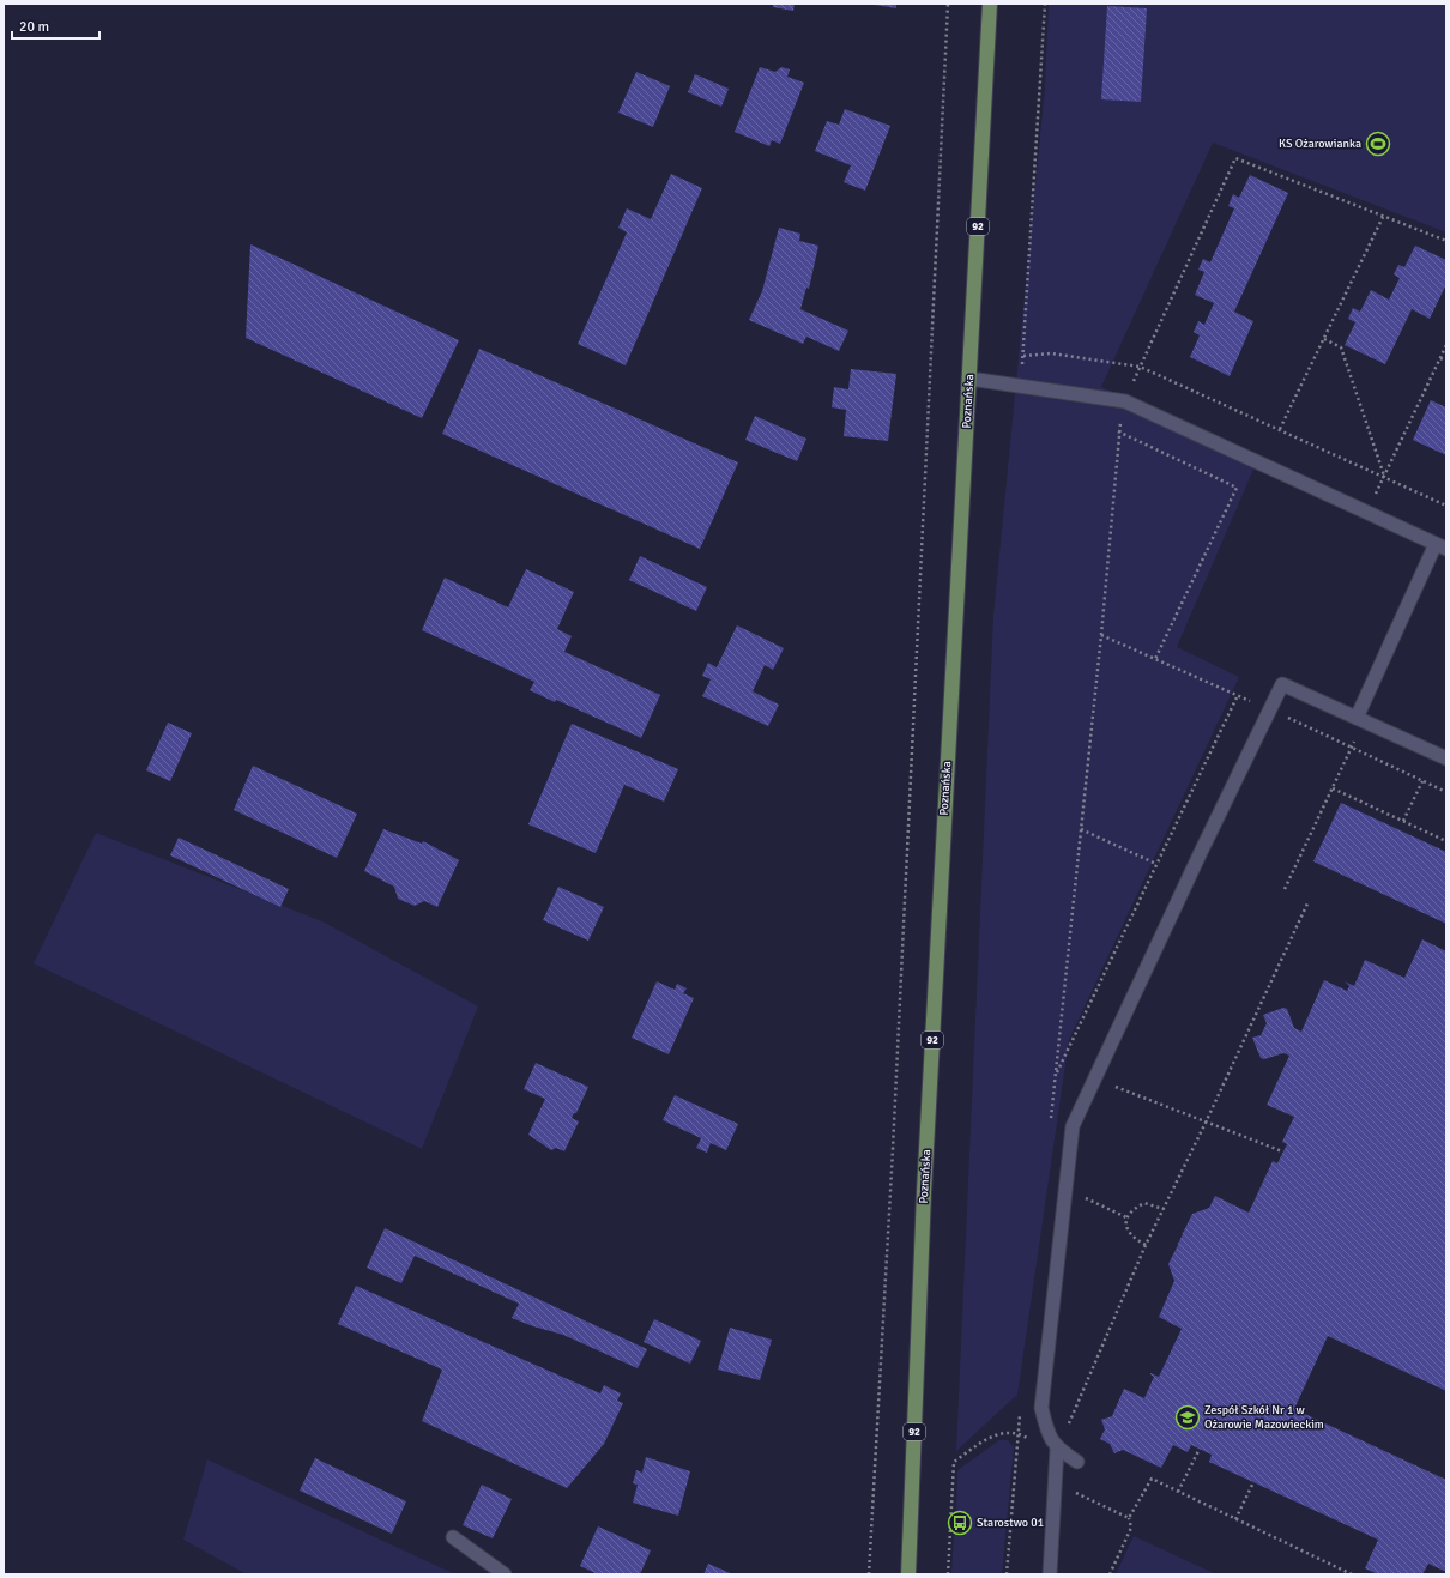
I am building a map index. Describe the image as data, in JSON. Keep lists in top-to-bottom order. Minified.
{"streets":{"main road":["92","Poznańska"]},"places":{"sports":["KS Ożarowianka"],"school or university":["Zespół Szkół Nr 1 w Ożarowie Mazowieckim"],"bus stop":["Starostwo 01"]},"scale_bar":"20 m"}
